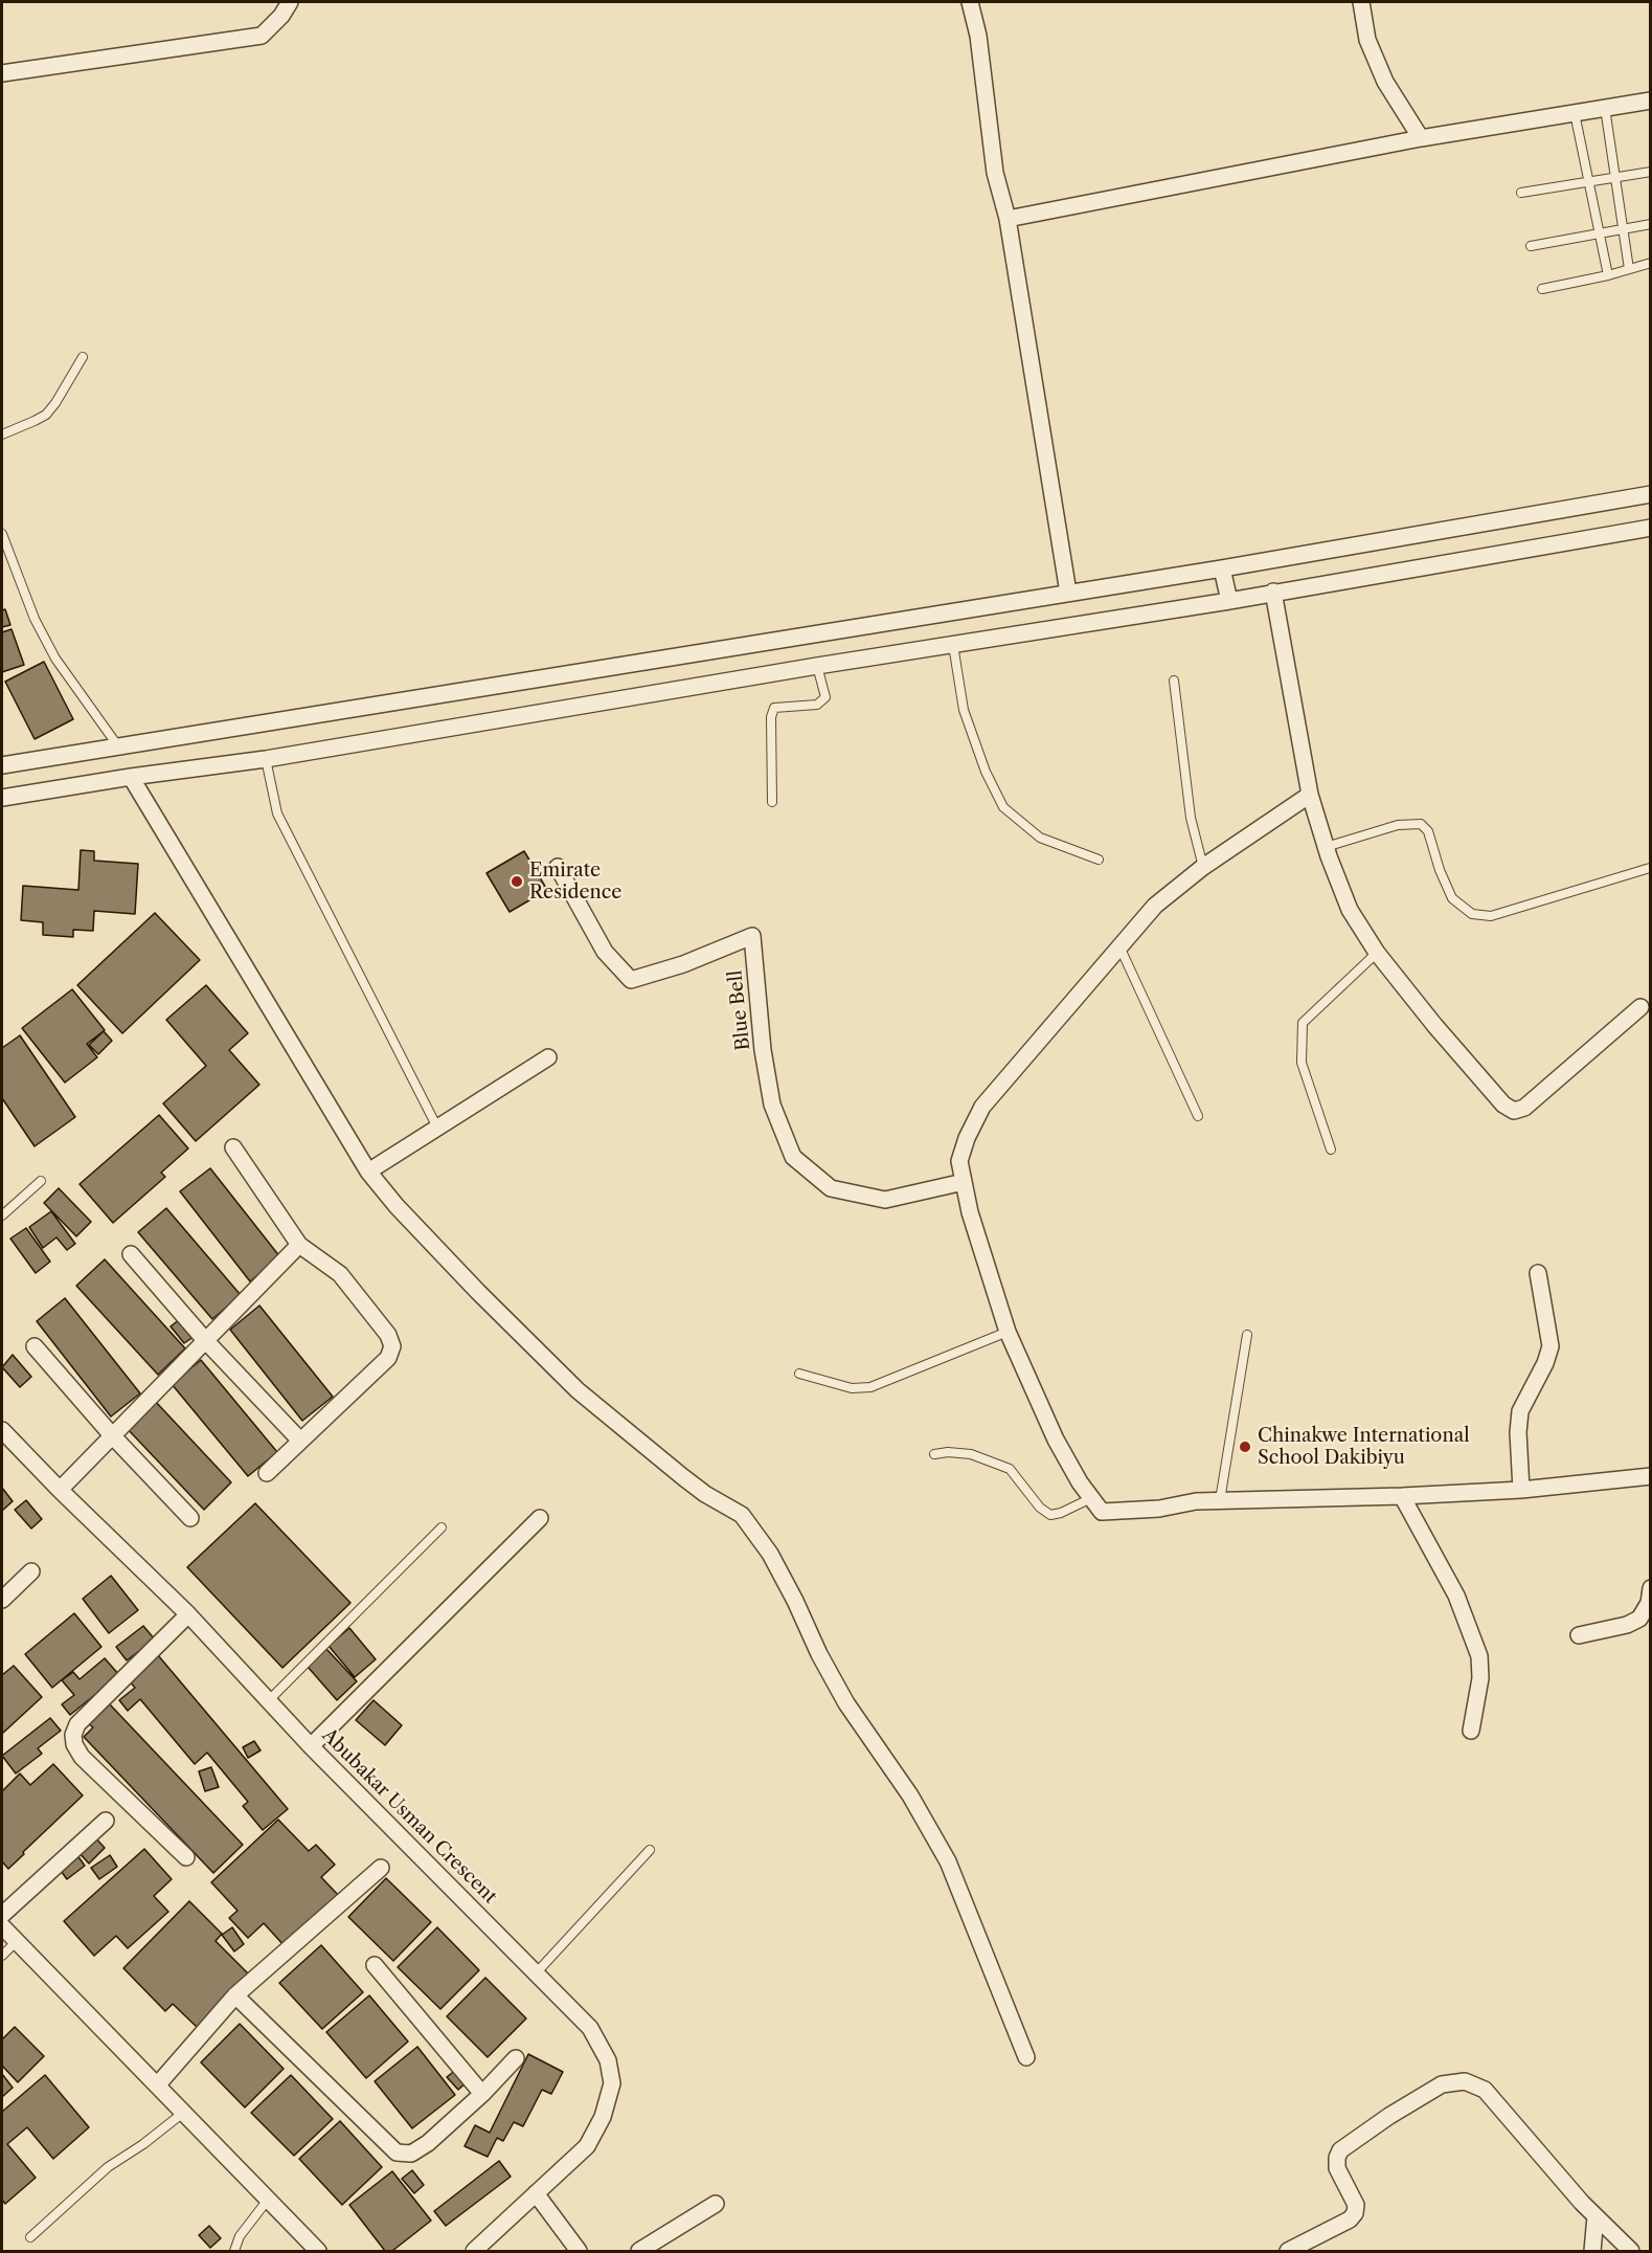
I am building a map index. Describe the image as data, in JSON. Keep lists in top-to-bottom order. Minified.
{"streets":{"street":["Blue Bell","Abubakar Usman Crescent"]},"places":["Emirate Residence","Chinakwe International School Dakibiyu"]}
